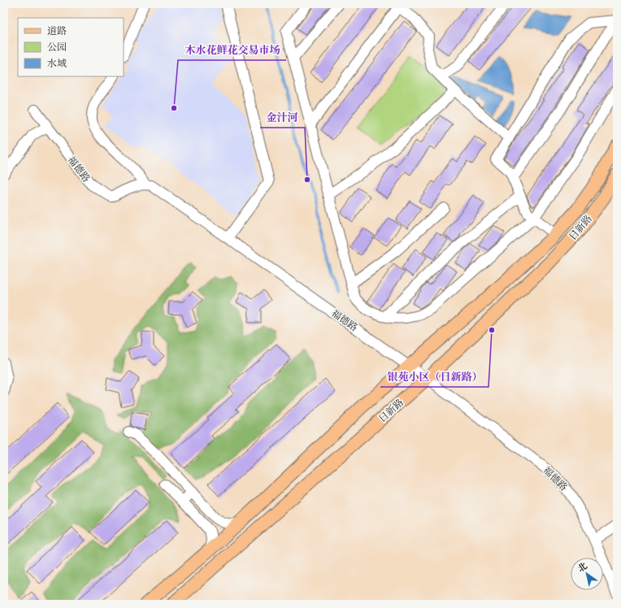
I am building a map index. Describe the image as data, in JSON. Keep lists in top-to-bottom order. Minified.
{"streets":{"main road":["日新路"],"street":["福德路"]},"crossings":[["福德路","日新路"]],"places":["木水花鲜花交易市场","金汁河","银苑小区（日新路）"],"legend":["道路","公园","水域"],"north":"top left"}
